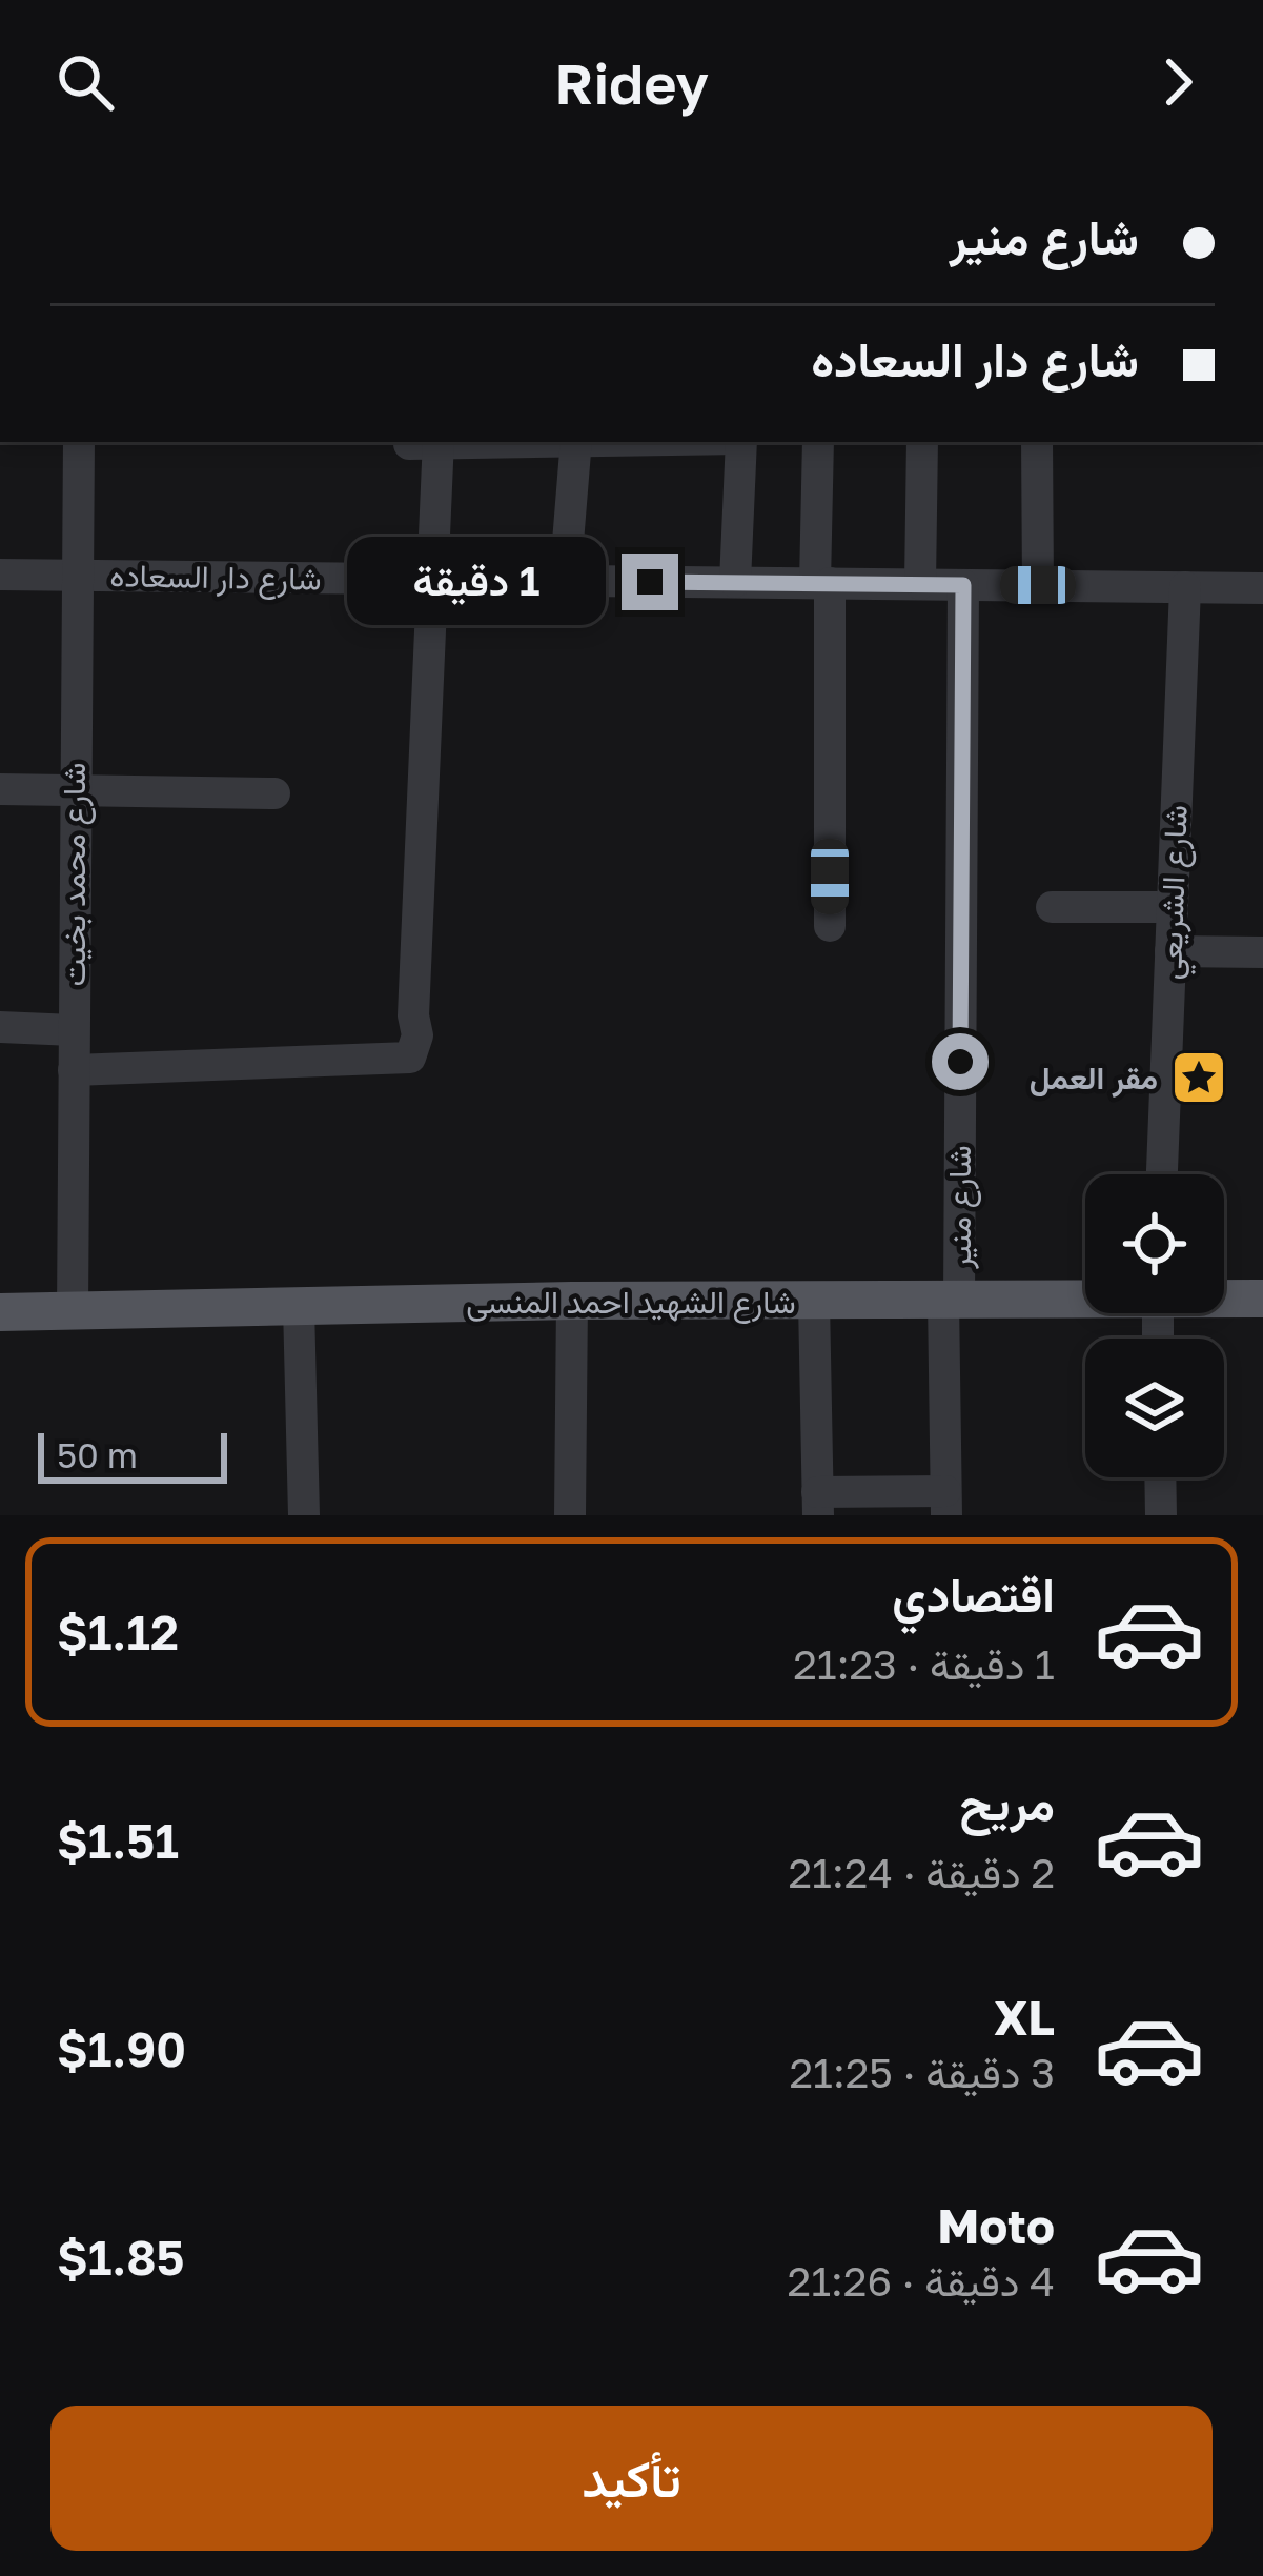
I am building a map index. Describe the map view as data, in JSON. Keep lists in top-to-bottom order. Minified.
{"streets":{"main road":["شارع الشهيد احمد المنسى"],"street":["شارع دار السعاده","شارع محمد بخيت","شارع الشريعي","شارع منير"]},"crossings":[["شارع دار السعاده","شارع محمد بخيت"],["شارع دار السعاده","شارع الشريعي"],["شارع دار السعاده","شارع منير"],["شارع محمد بخيت","شارع الشهيد احمد المنسى"],["شارع منير","شارع الشهيد احمد المنسى"]],"places":{"place":["مقر العمل"]},"scale_bar":"50 m","page":{"header":"Ridey","banner":["شارع منير","شارع دار السعاده"],"bubble":"1 دقيقة","scale":"50 m","list":[{"name":"اقتصادي","note":"1 دقيقة · 21:23","value":"$1.12"},{"name":"مريح","note":"2 دقيقة · 21:24","value":"$1.51"},{"name":"XL","note":"3 دقيقة · 21:25","value":"$1.90"},{"name":"Moto","note":"4 دقيقة · 21:26","value":"$1.85"}],"buttons":"تأكيد"}}
